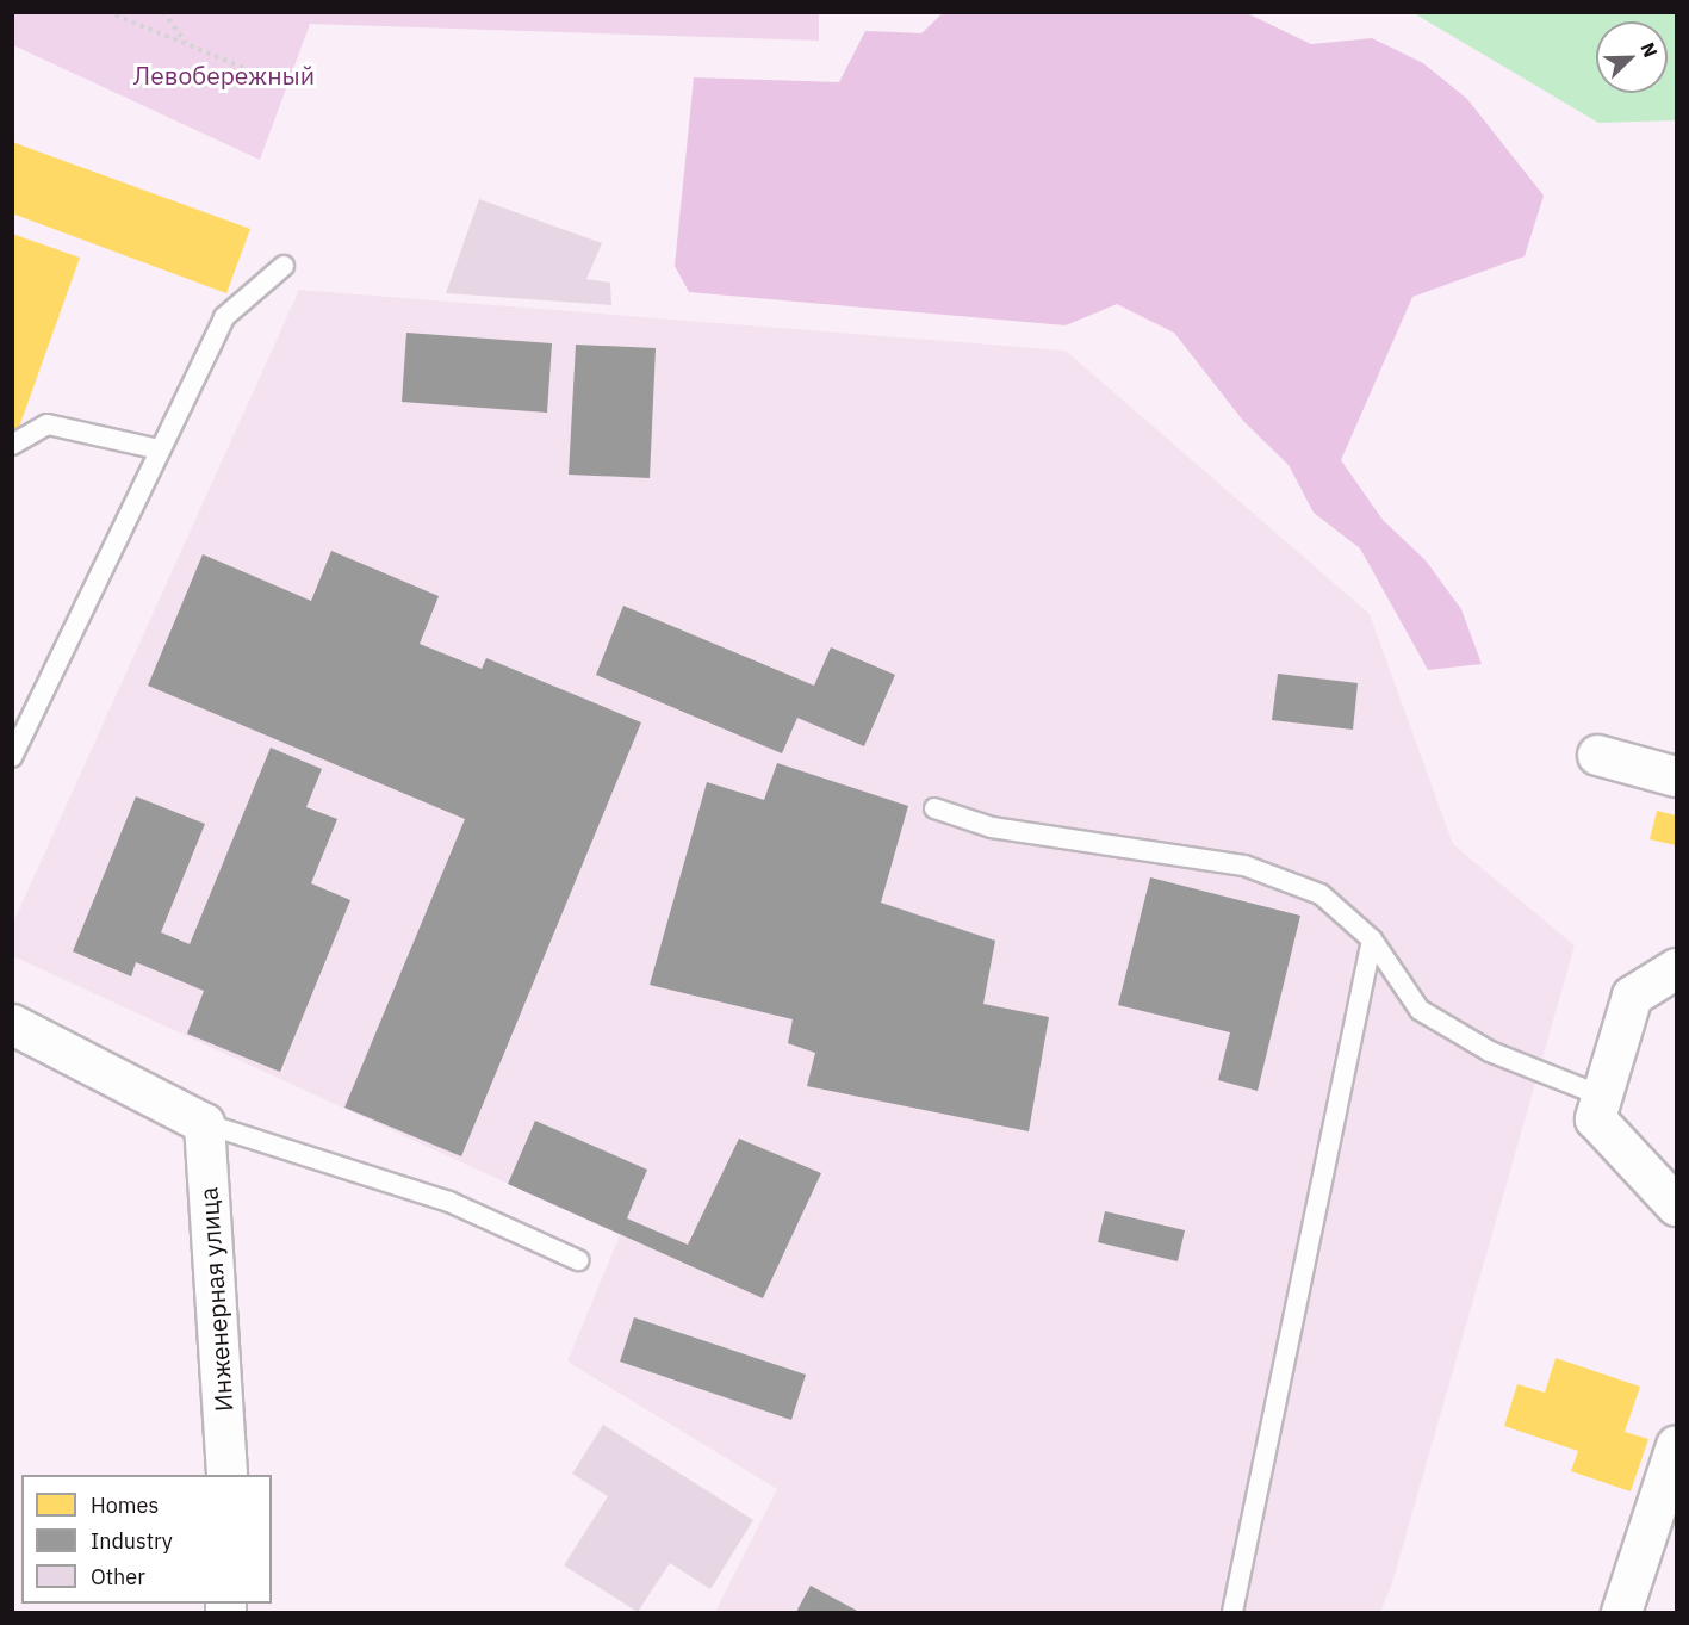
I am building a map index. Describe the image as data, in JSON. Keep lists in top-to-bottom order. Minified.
{"streets":{"street":["Инженерная улица"]},"parks":["Левобережный"],"legend":["Homes","Industry","Other"],"north":"top right"}
